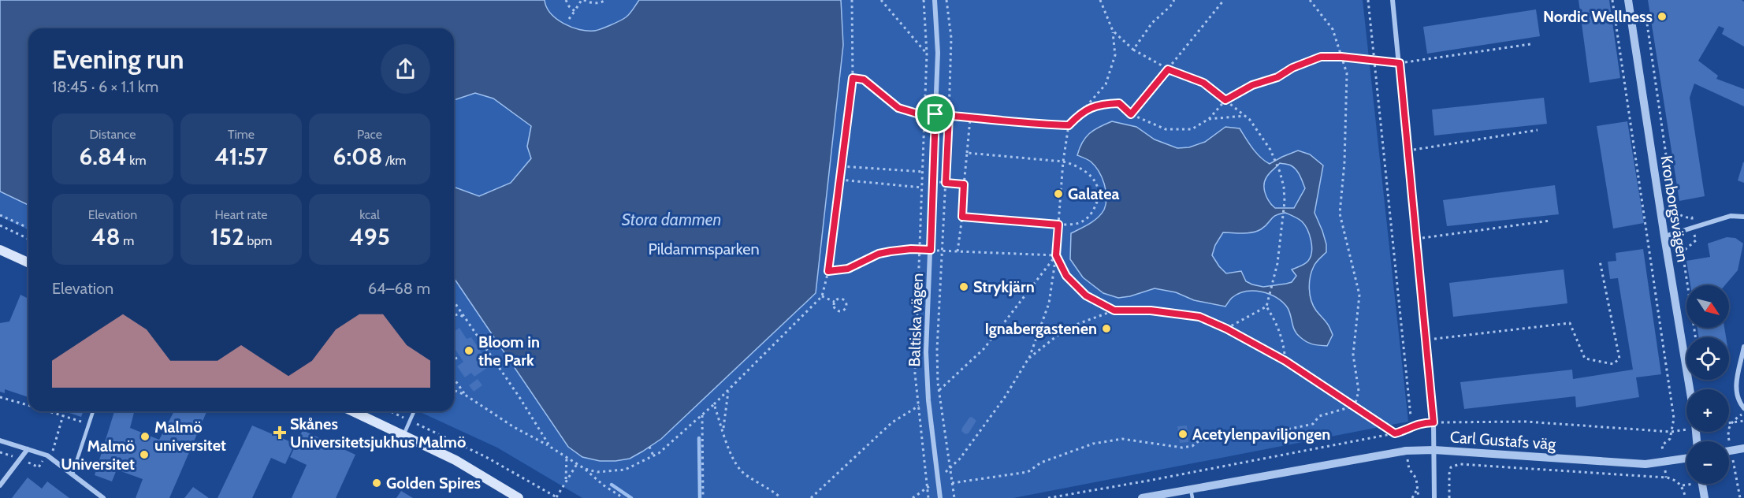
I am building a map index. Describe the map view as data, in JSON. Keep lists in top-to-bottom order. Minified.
{"streets":{"street":["Kronborgsvägen","Baltiska vägen","Carl Gustafs väg"]},"water":["Stora dammen"],"parks":["Pildammsparken"],"places":{"other":["Nordic Wellness","Galatea","Strykjärn","Ignabergastenen","Bloom in the Park","Acetylenpaviljongen","Malmö universitet","Malmö Universitet","Golden Spires"],"health":["Skånes Universitetsjukhus Malmö"]},"north":"bottom right","page":{"heading":["Evening run","18:45 · 6 × 1.1 km"],"stats":[["Distance","6.84 km"],["Time","41:57"],["Pace","6:08 /km"],["Elevation","48 m"],["Heart rate","152 bpm"],["kcal","495"]],"chart":["Elevation","64–68 m"],"map_buttons":["+","−"]}}
